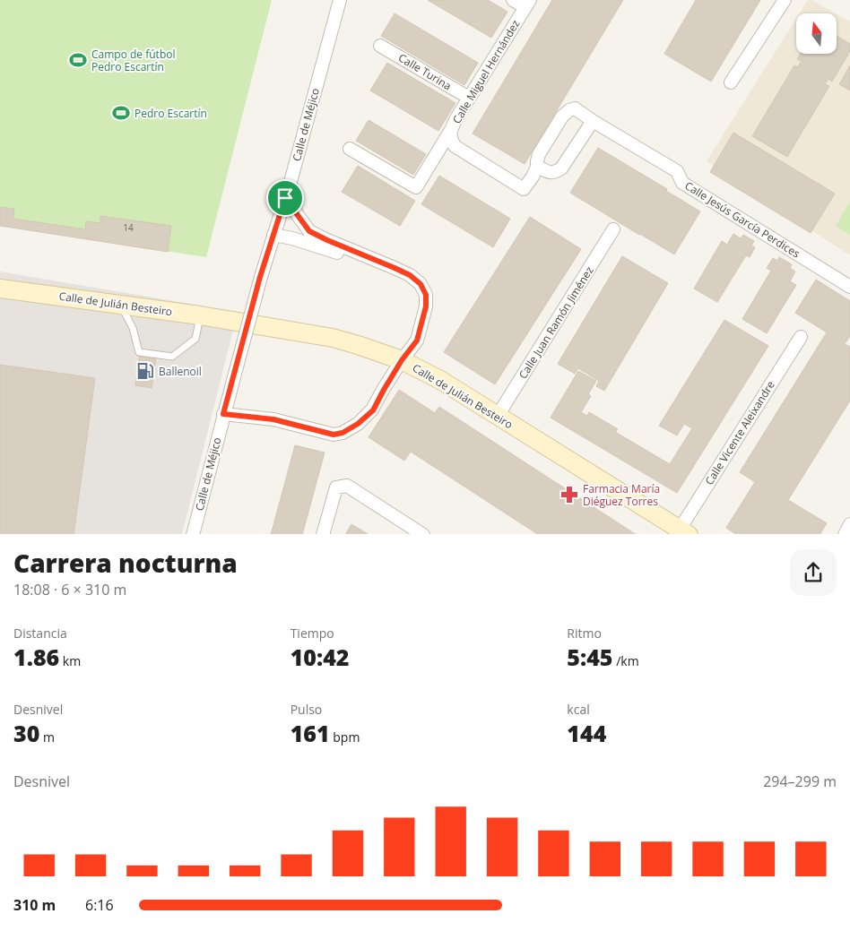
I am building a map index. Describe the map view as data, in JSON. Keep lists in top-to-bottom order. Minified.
{"streets":{"street":["Calle Turina","Calle Miguel Hernández","Calle de Méjico","Calle Jesús García Perdices","Calle de Julián Besteiro","Calle Juan Ramón Jiménez","Calle Vicente Aleixandre"]},"crossings":[["Calle Turina","Calle Miguel Hernández"],["Calle Miguel Hernández","Calle Jesús García Perdices"],["Calle de Julián Besteiro","Calle Juan Ramón Jiménez"],["Calle de Julián Besteiro","Calle Vicente Aleixandre"]],"places":{"sports":["Campo de fútbol Pedro Escartín","Pedro Escartín"],"fuel station":["Ballenoil"],"pharmacy":["Farmacia María Diéguez Torres"]},"house_numbers":["14"],"north":"top","page":{"heading":["Carrera nocturna","18:08 · 6 × 310 m"],"stats":[["Distancia","1.86 km"],["Tiempo","10:42"],["Ritmo","5:45 /km"],["Desnivel","30 m"],["Pulso","161 bpm"],["kcal","144"]],"chart":["Desnivel","294–299 m"],"list":[{"name":"310 m","note":"6:16"}]}}
